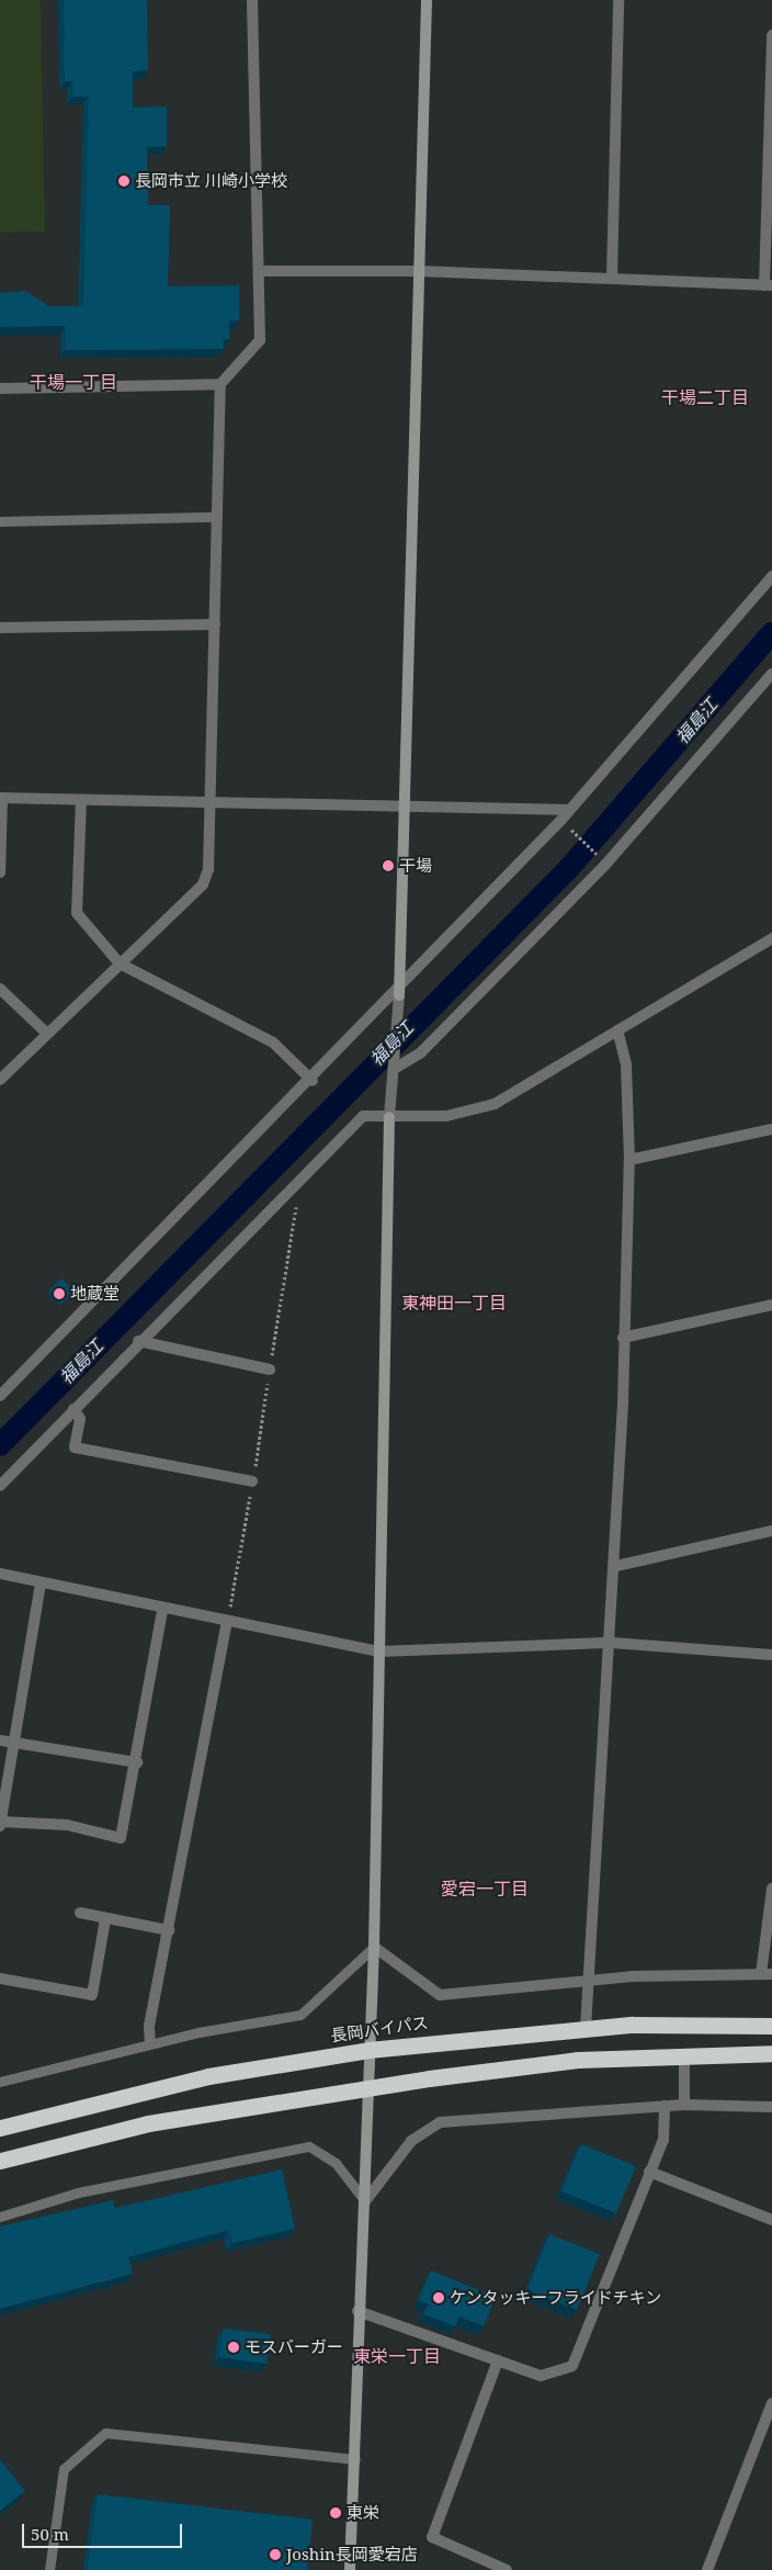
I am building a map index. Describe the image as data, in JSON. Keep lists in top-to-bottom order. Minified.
{"streets":{"highway":["長岡バイパス"]},"districts":["干場一丁目","干場二丁目","東神田一丁目","愛宕一丁目","東栄一丁目"],"water":["福島江"],"places":["長岡市立 川崎小学校","干場","地蔵堂","ケンタッキーフライドチキン","モスバーガー","東栄","Joshin長岡愛宕店"],"scale_bar":"50 m"}
